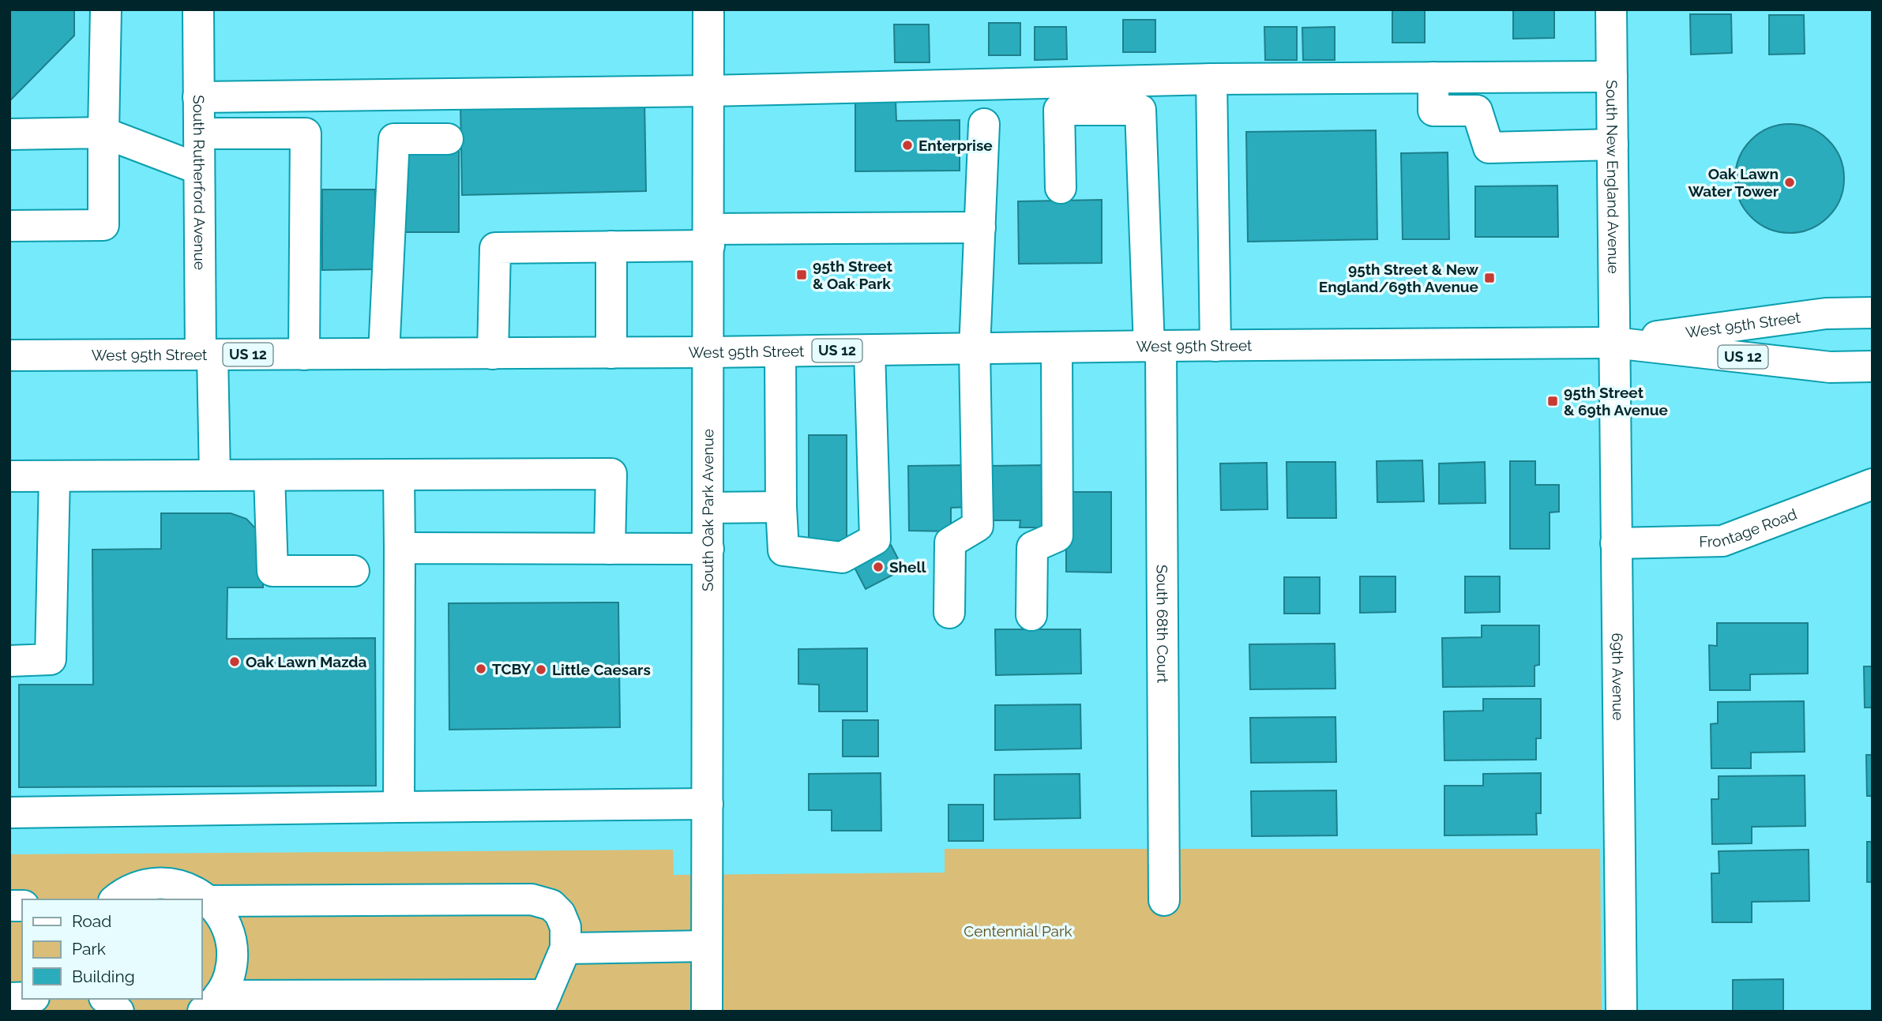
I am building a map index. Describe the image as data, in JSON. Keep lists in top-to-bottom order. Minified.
{"streets":{"street":["South New England Avenue","South Rutherford Avenue","West 95th Street","US 12","South Oak Park Avenue","Frontage Road","South 68th Court","69th Avenue"]},"crossings":[["South New England Avenue","West 95th Street"],["South New England Avenue","69th Avenue"],["South Rutherford Avenue","West 95th Street"],["West 95th Street","South Oak Park Avenue"],["West 95th Street","South 68th Court"],["West 95th Street","69th Avenue"],["Frontage Road","69th Avenue"]],"parks":["Centennial Park"],"places":{"other":["Enterprise","Oak Lawn Water Tower","Shell","Oak Lawn Mazda","TCBY","Little Caesars"],"transit":["95th Street & Oak Park","95th Street & New England/69th Avenue","95th Street & 69th Avenue"]},"legend":["Road","Park","Building"]}
